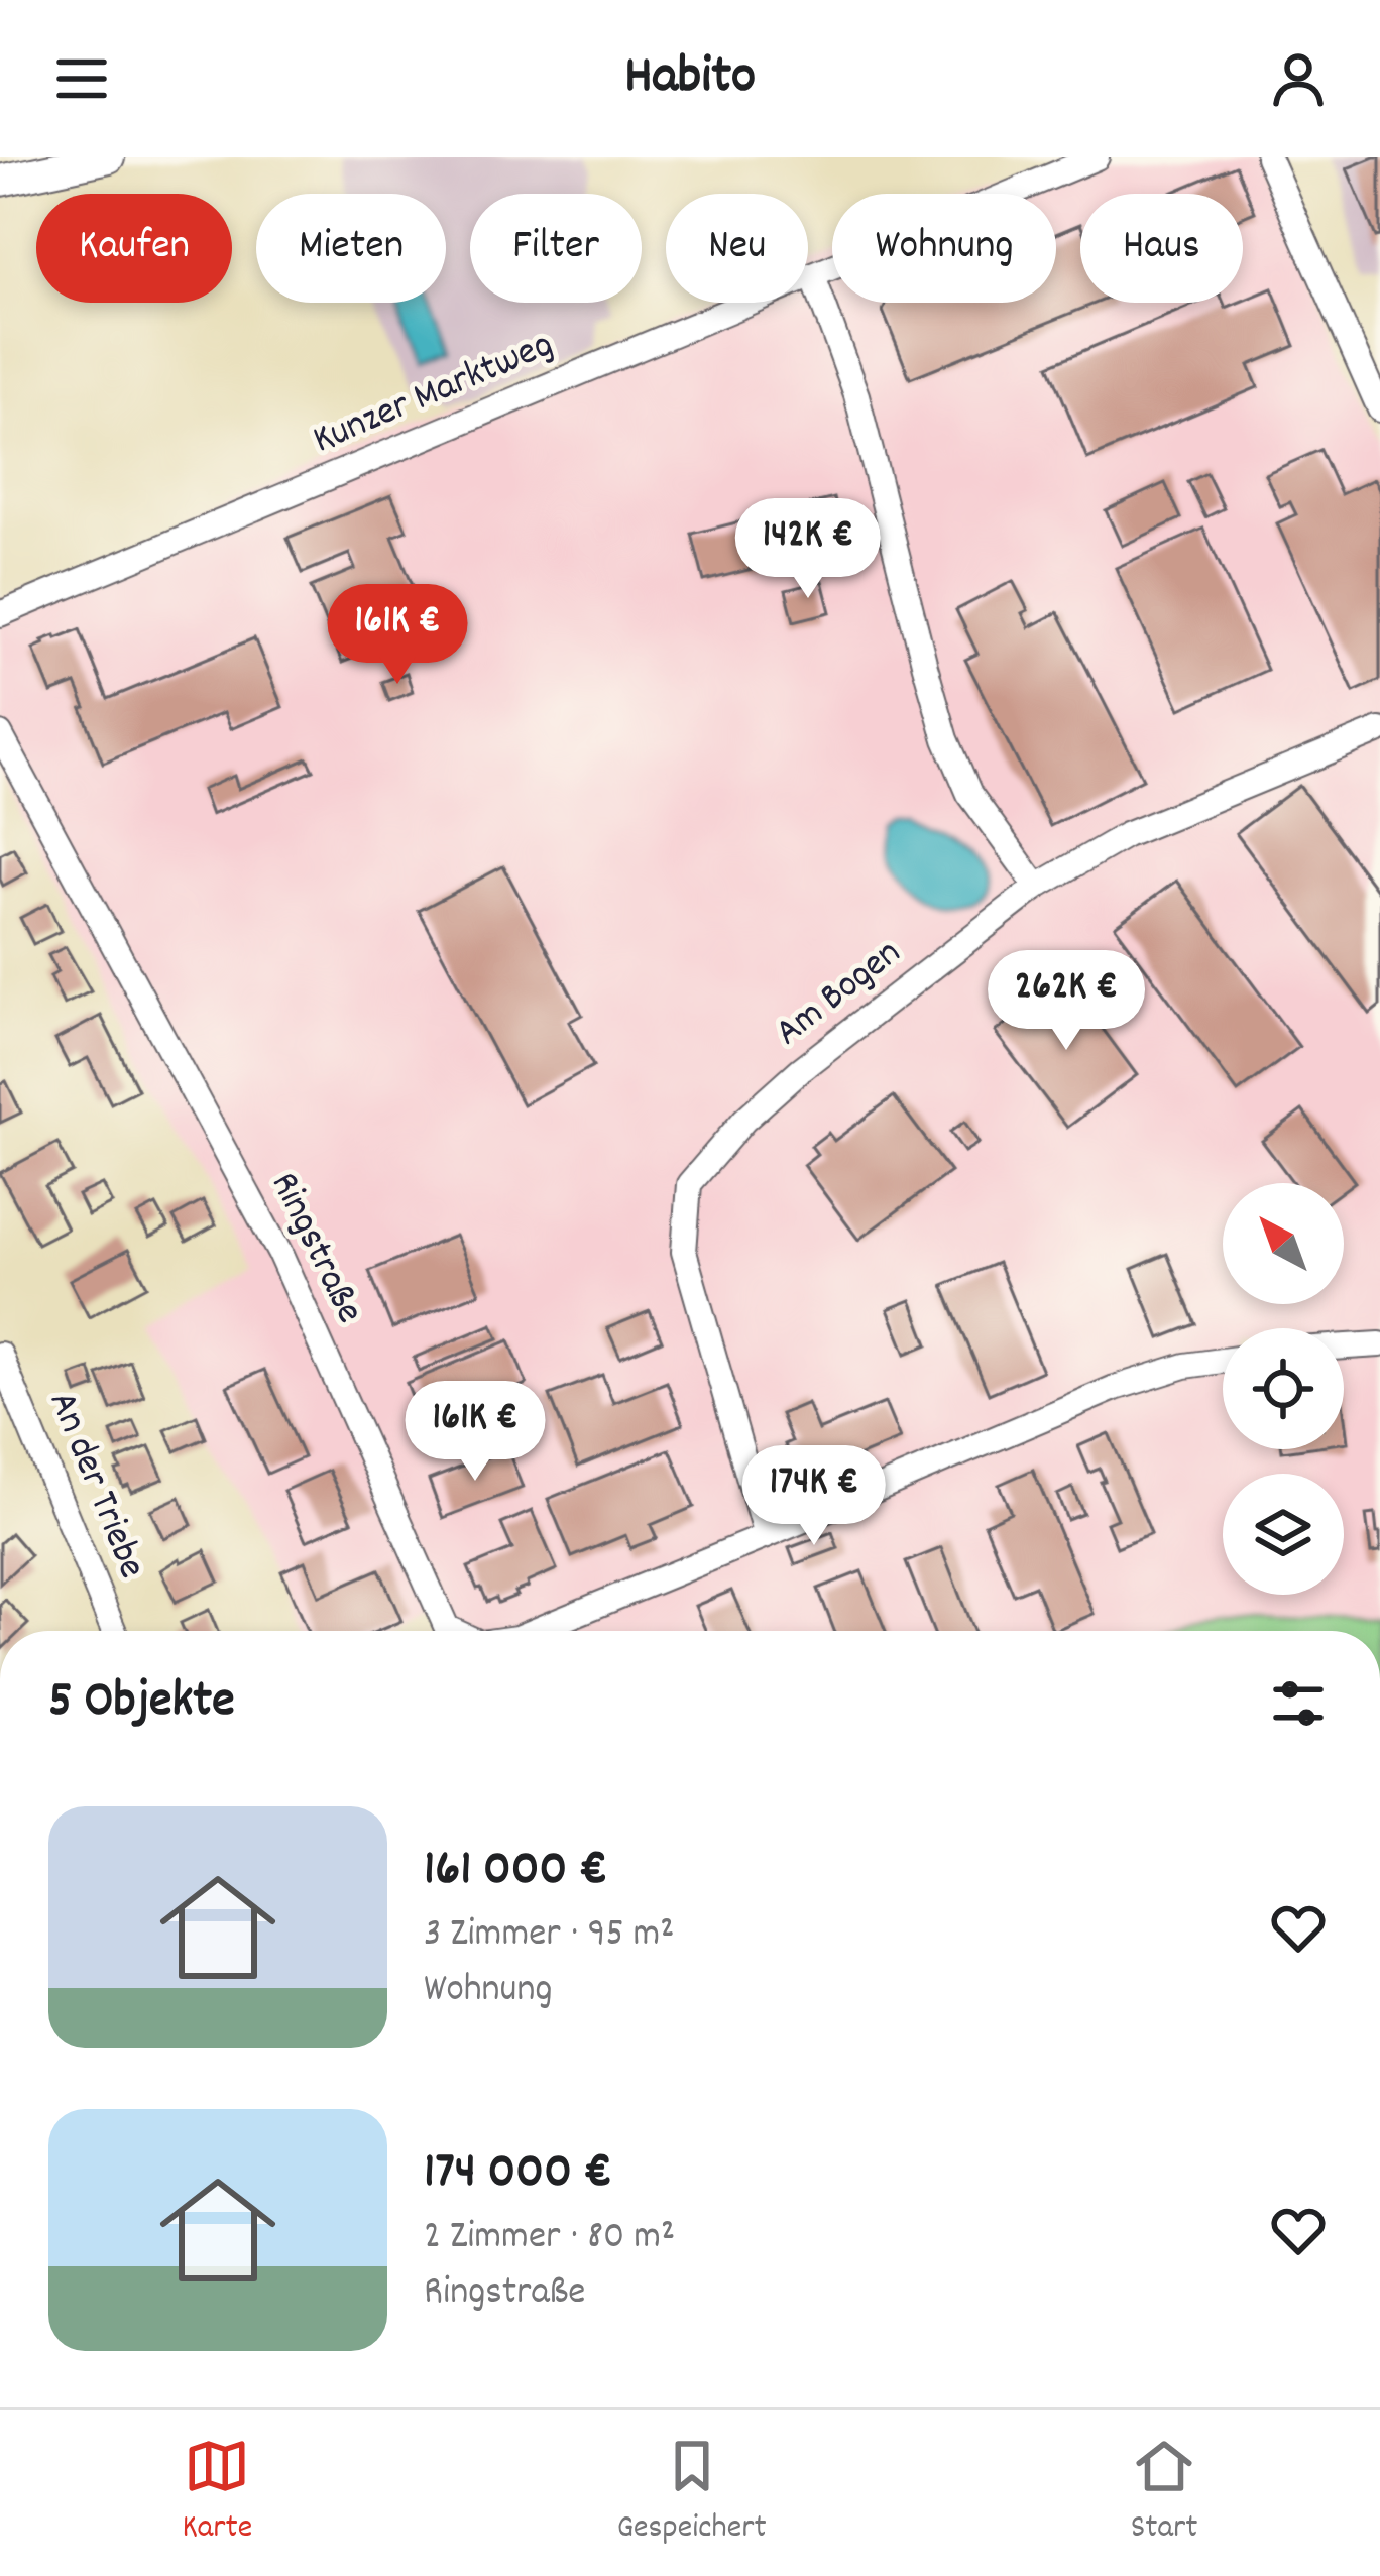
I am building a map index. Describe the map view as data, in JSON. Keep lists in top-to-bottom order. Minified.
{"streets":{"street":["Kunzer Marktweg","Am Bogen","Ringstraße","An der Triebe"]},"crossings":[["Am Bogen","Ringstraße"]],"north":"top left","page":{"header":"Habito","chip":["Kaufen","Mieten","Filter","Neu","Wohnung","Haus"],"price":["142K €","161K €","262K €","161K €","174K €"],"heading":"5 Objekte","list":[{"name":"161 000 €","note":"3 Zimmer · 95 m² · Wohnung"},{"name":"174 000 €","note":"2 Zimmer · 80 m² · Ringstraße"}],"tabs":["Karte","Gespeichert","Start"]}}
